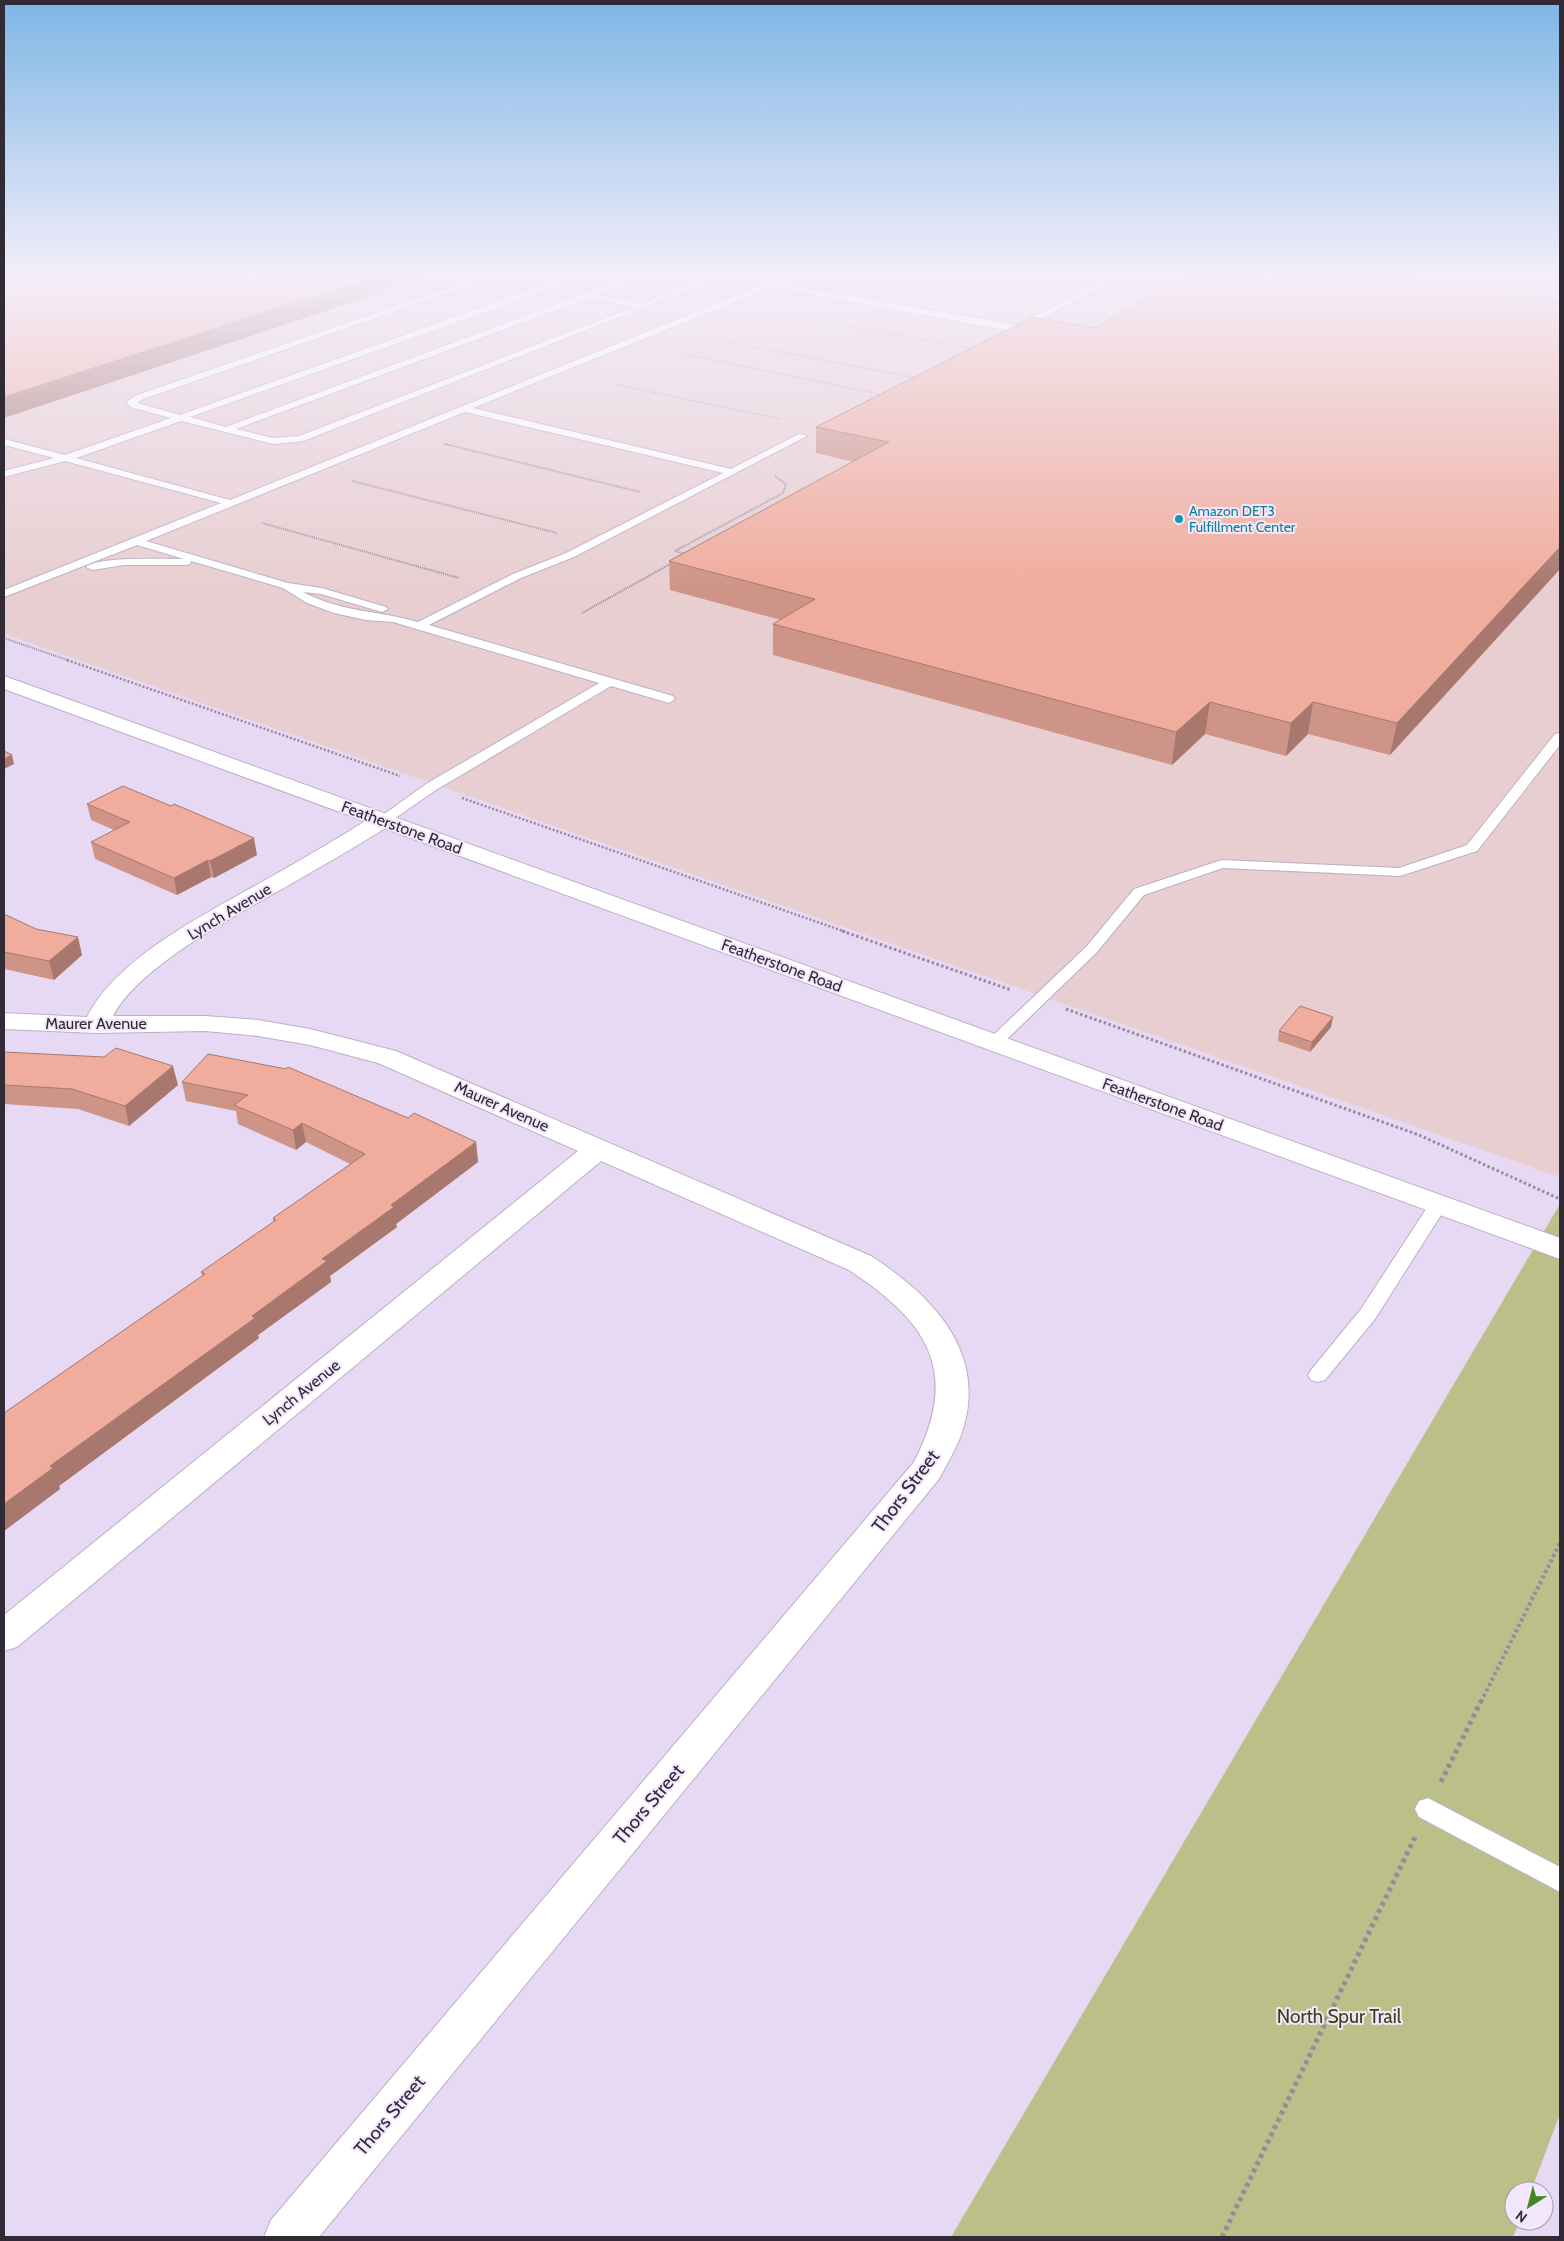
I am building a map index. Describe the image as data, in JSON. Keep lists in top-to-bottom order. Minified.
{"streets":{"street":["Featherstone Road","Lynch Avenue","Maurer Avenue","Thors Street"]},"crossings":[["Featherstone Road","Lynch Avenue"],["Lynch Avenue","Maurer Avenue"],["Maurer Avenue","Thors Street"]],"parks":["North Spur Trail"],"places":["Amazon DET3 Fulfillment Center"],"north":"bottom left"}
